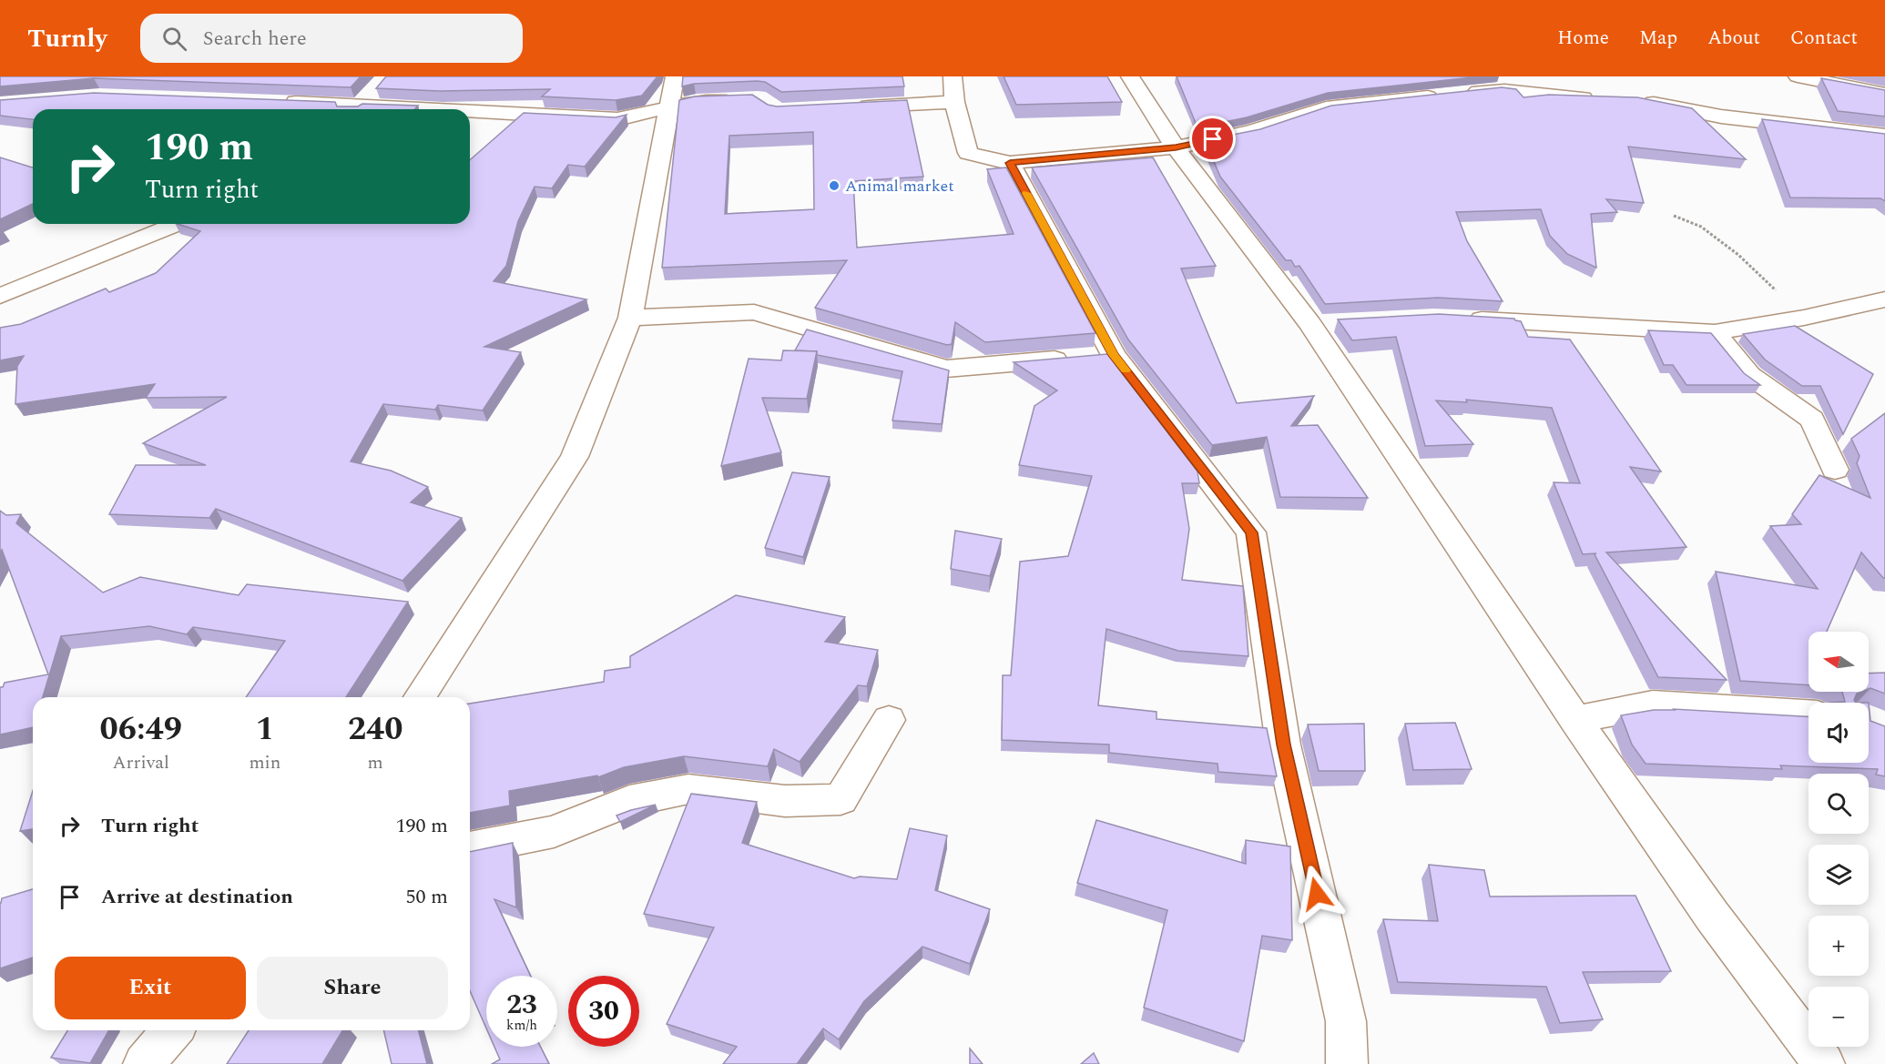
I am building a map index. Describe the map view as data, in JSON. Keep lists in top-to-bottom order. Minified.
{"places":["Animal market"],"north":"left","page":{"header":"Turnly","search":"Search here","nav":["Home","Map","About","Contact"],"turn":["190 m","Turn right"],"map_buttons":["+","−"],"eta":["06:49","Arrival","1","min","240","m"],"list":[{"name":"Turn right","value":"190 m"},{"name":"Arrive at destination","value":"50 m"}],"buttons":["Exit","Share"],"speed":"23 km/h","limit":"30"}}
